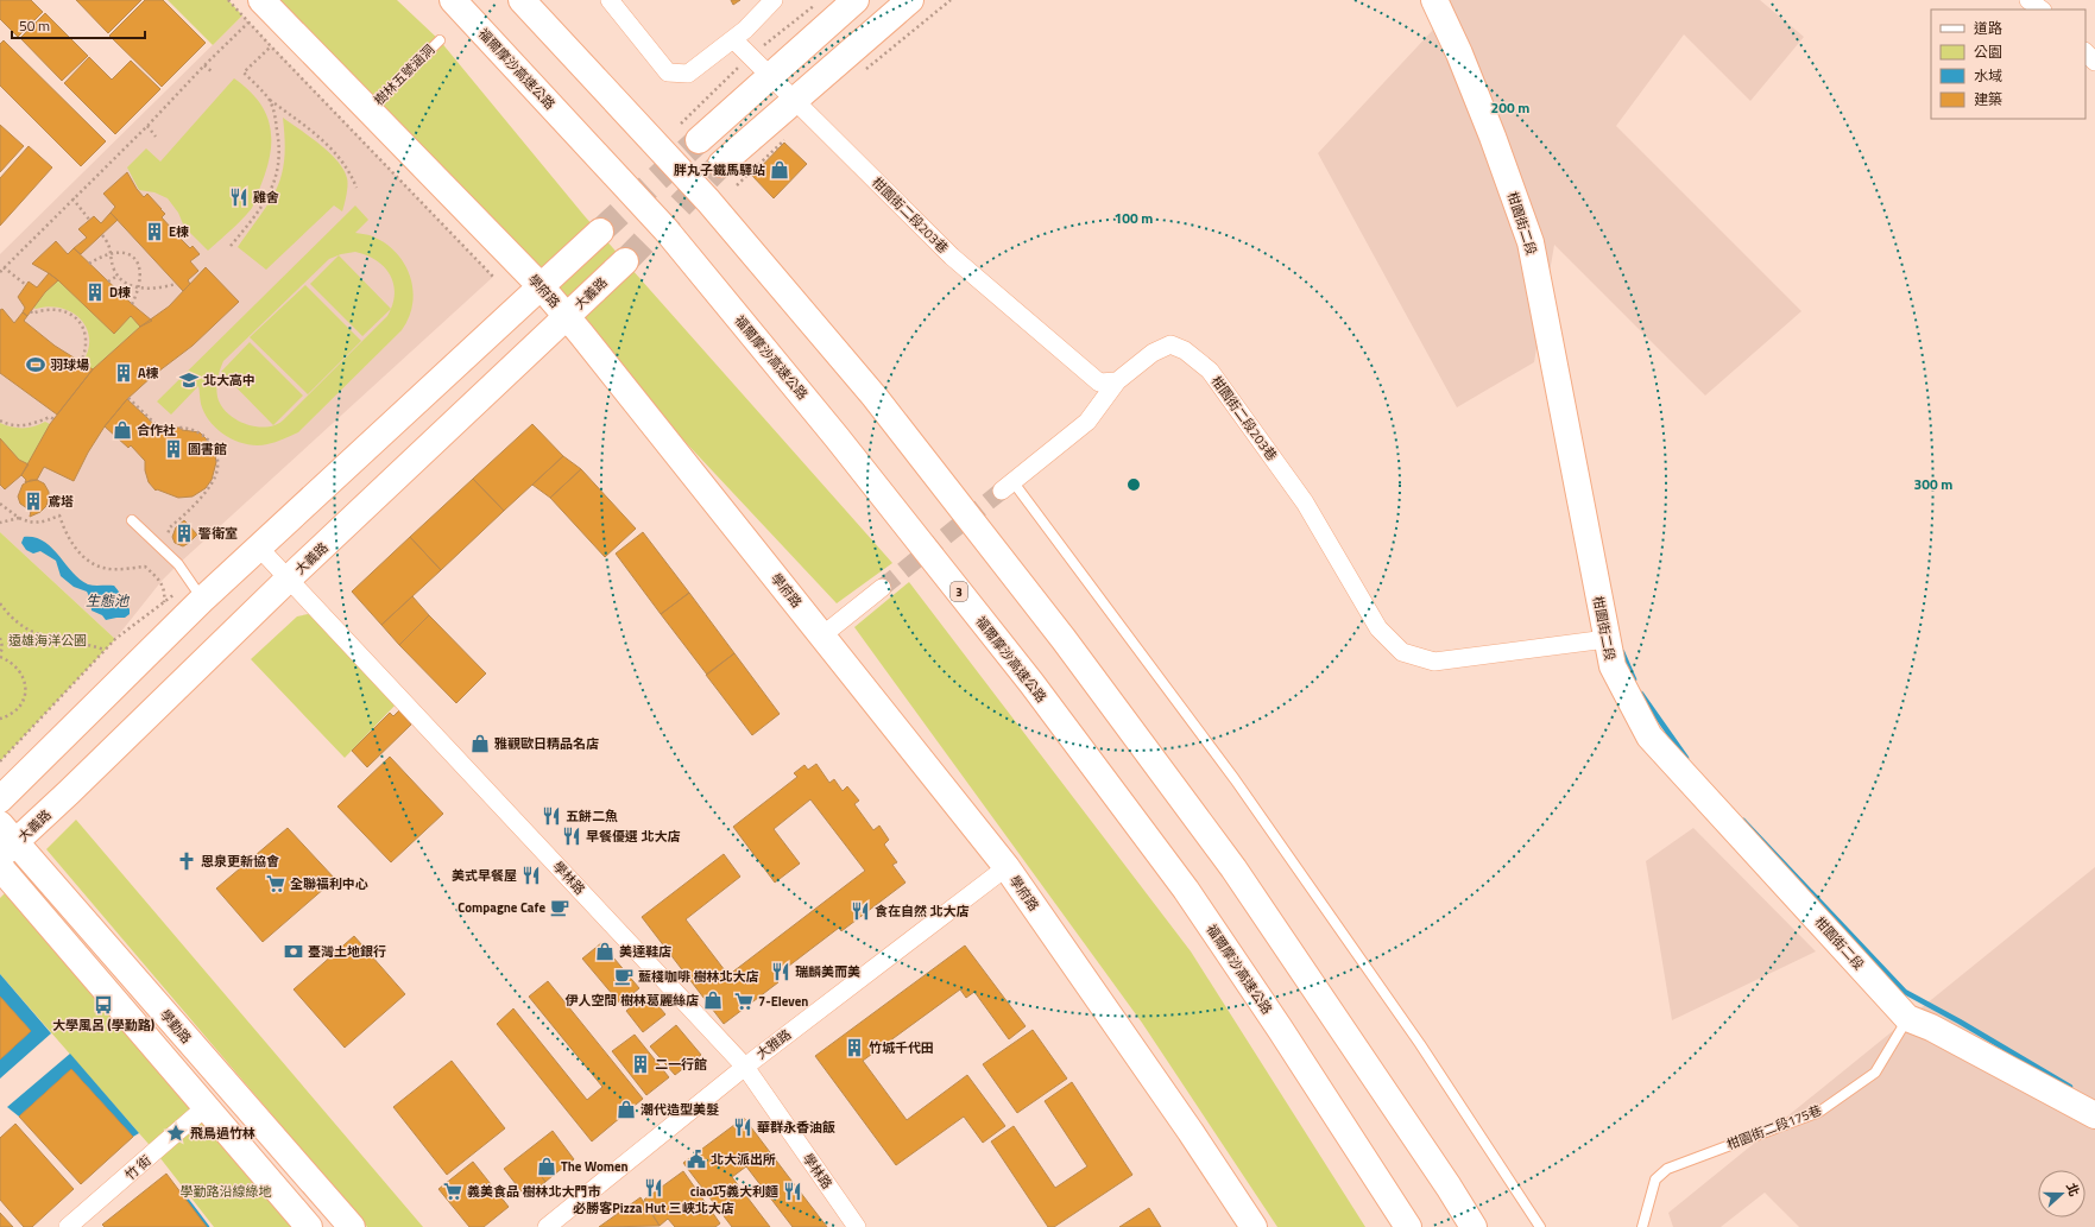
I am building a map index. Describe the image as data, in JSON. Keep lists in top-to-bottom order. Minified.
{"streets":{"main road":["福爾摩沙高速公路","柑園街二段","學府路","大義路","3","學勤路"],"street":["柑園街二段203巷","學林路","大雅路","竹 街"],"lane":["樹林五號涵洞","柑園街二段175巷"]},"crossings":[["樹林五號涵洞","學府路"],["柑園街二段203巷","柑園街二段"],["柑園街二段","柑園街二段175巷"],["學府路","大義路"],["學府路","大雅路"],["大義路","學林路"],["大義路","學勤路"],["學林路","大雅路"]],"water":["生態池"],"parks":["遠雄海洋公園","學勤路沿線綠地"],"places":{"shop":["胖丸子鐵馬驛站","合作社","雅觀歐日精品名店","美達鞋店","伊人空間 樹林葛麗絲店","潮代造型美髮","The Women"],"restaurant":["雞舍","五餅二魚","早餐優選 北大店","美式早餐屋","食在自然 北大店","瑞麟美而美","華群永香油飯","必勝客Pizza Hut 三峽北大店","ciao巧義大利麵"],"building":["E棟","D棟","A棟","圖書館","鳶塔","警衛室","竹城千代田","二一行館"],"sports":["羽球場"],"school or university":["北大高中"],"church":["恩泉更新協會"],"supermarket":["全聯福利中心","7-Eleven","義美食品 樹林北大門市"],"cafe":["Compagne Cafe","藍棧咖啡 樹林北大店"],"bank":["臺灣土地銀行"],"bus stop":["大學風呂 (學勤路)"],"place":["飛鳥過竹林"],"public building":["北大派出所"]},"legend":["道路","公園","水域","建築"],"scale_bar":"50 m","north":"right","rings":["200 m","100 m","300 m"]}
